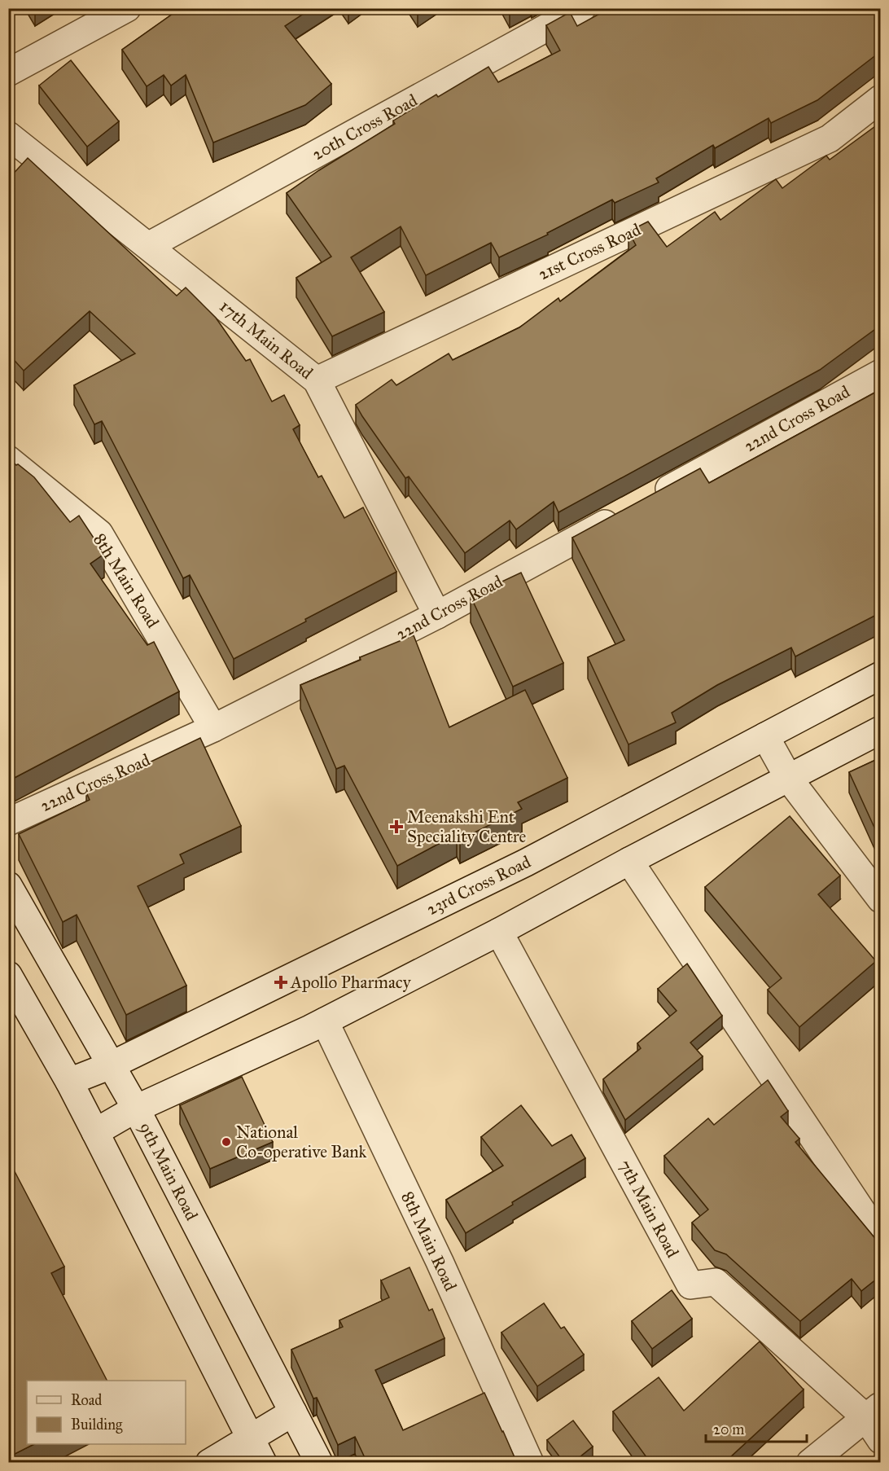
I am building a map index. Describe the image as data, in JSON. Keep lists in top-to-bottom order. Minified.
{"streets":{"street":["20th Cross Road","21st Cross Road","17th Main Road","22nd Cross Road","8th Main Road","23rd Cross Road","9th Main Road","7th Main Road"]},"crossings":[["20th Cross Road","17th Main Road"],["21st Cross Road","17th Main Road"],["17th Main Road","22nd Cross Road"],["22nd Cross Road","8th Main Road"],["23rd Cross Road","9th Main Road"]],"places":{"health":["Meenakshi Ent Speciality Centre","Apollo Pharmacy"],"other":["National Co-operative Bank"]},"legend":["Road","Building"],"scale_bar":"20 m"}
